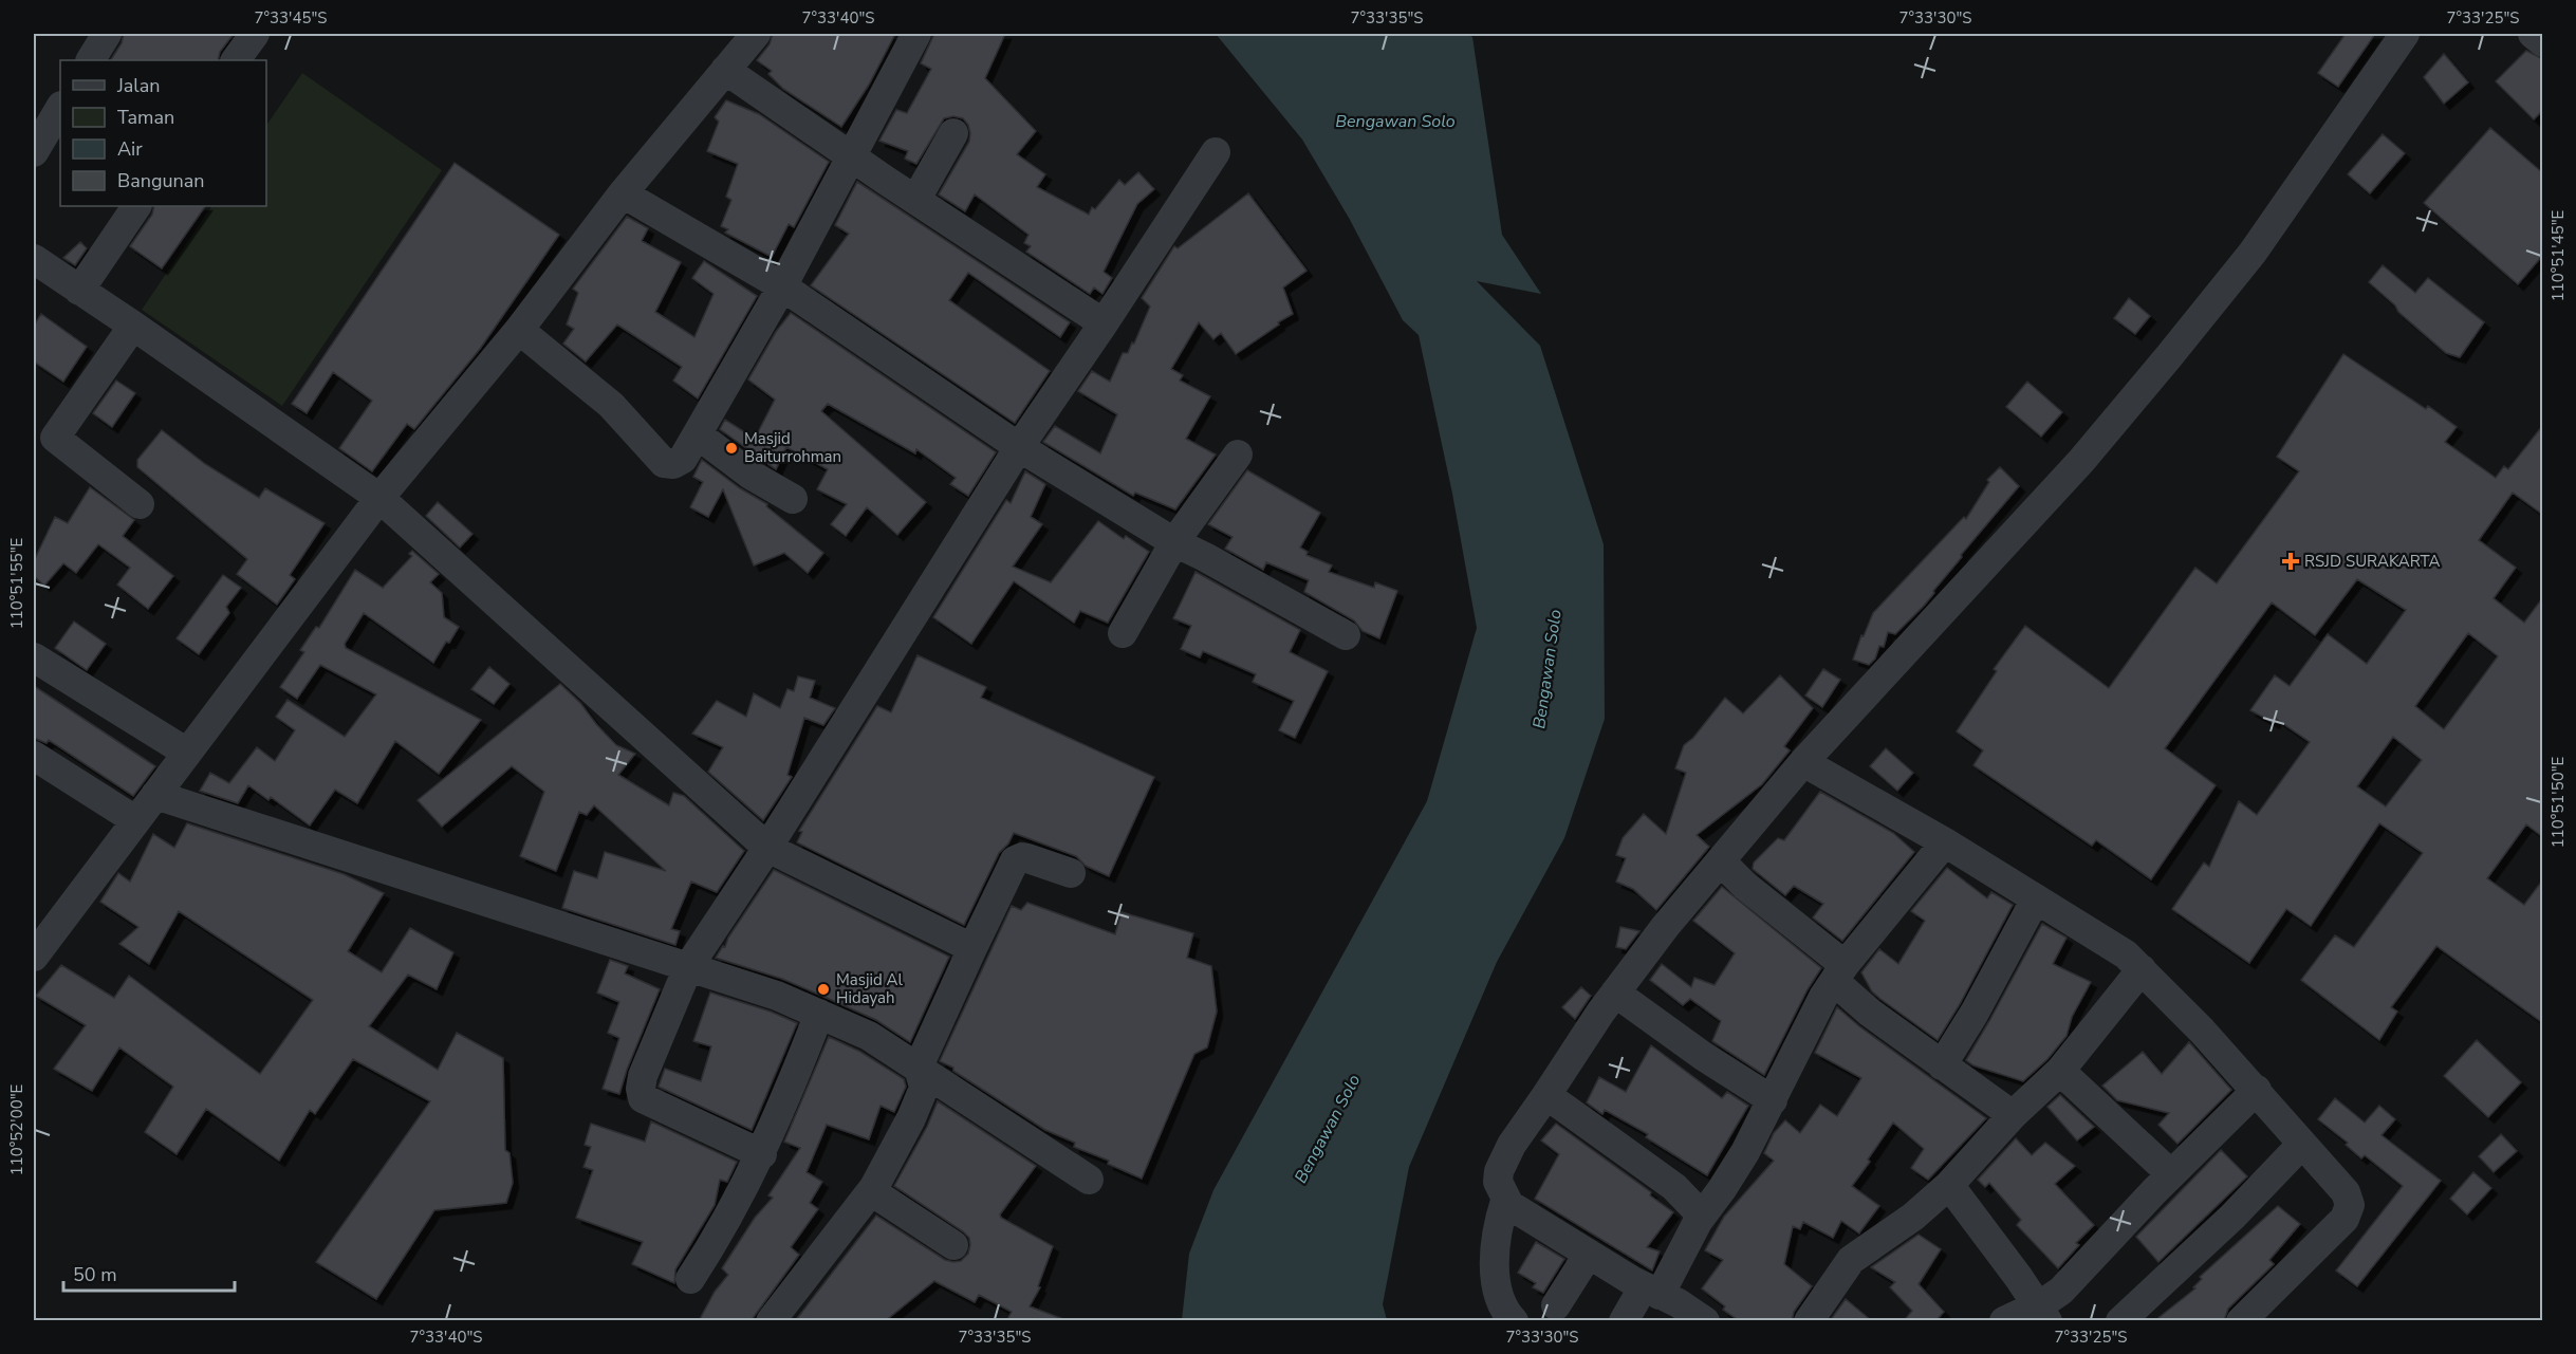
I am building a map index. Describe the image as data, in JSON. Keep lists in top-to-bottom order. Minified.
{"water":["Bengawan Solo"],"places":{"other":["Masjid Baiturrohman","Masjid Al Hidayah"],"health":["RSJD SURAKARTA"]},"legend":["Jalan","Taman","Air","Bangunan"],"scale_bar":"50 m","coordinates":["7°33'45\"S","7°33'40\"S","7°33'35\"S","7°33'30\"S","7°33'25\"S","110°51'45\"E","110°51'55\"E","110°51'50\"E","110°52'00\"E"]}
